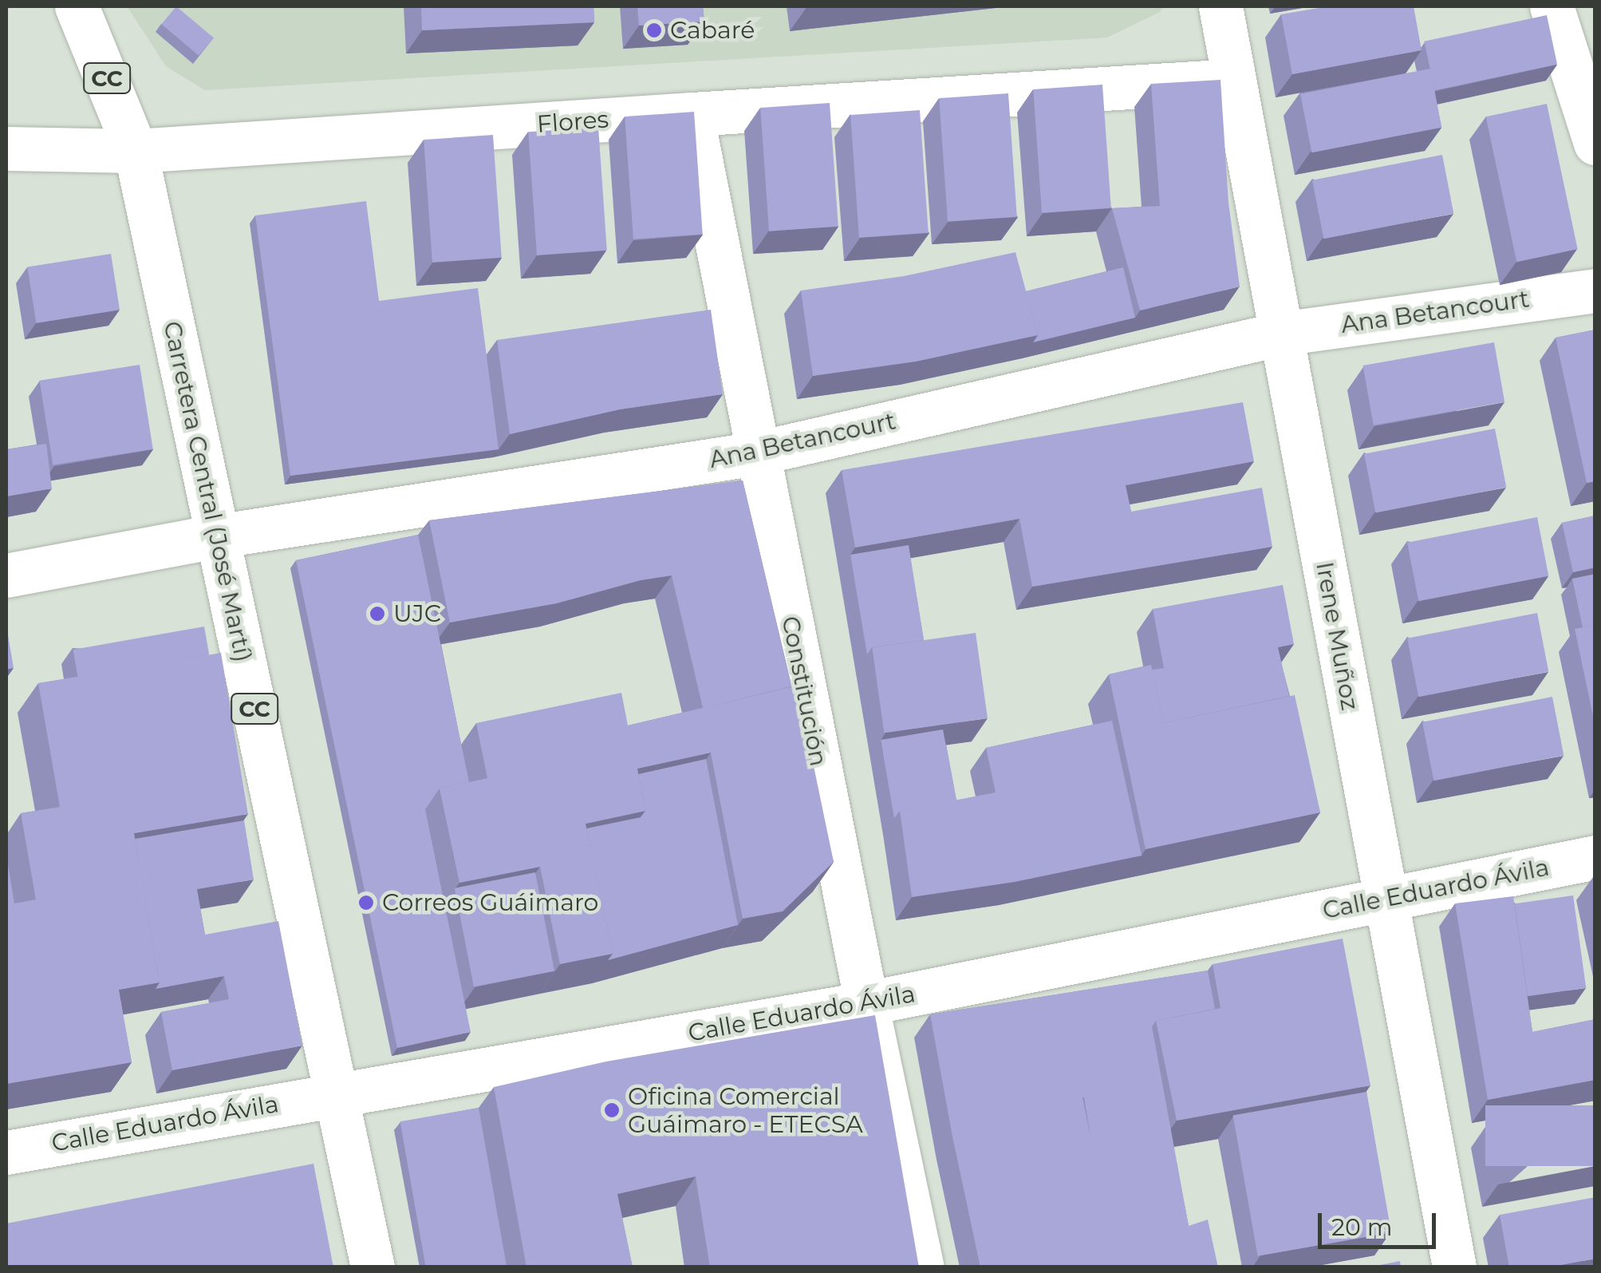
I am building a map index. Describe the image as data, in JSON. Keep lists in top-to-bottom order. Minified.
{"streets":{"main road":["CC","Flores","Ana Betancourt","Carretera Central (José Martí)","Irene Muñoz","Constitución","Calle Eduardo Ávila"]},"crossings":[["Flores","Carretera Central (José Martí)"],["Flores","Irene Muñoz"],["Flores","Constitución"],["Ana Betancourt","Carretera Central (José Martí)"],["Ana Betancourt","Irene Muñoz"],["Ana Betancourt","Constitución"],["Carretera Central (José Martí)","Calle Eduardo Ávila"],["Irene Muñoz","Calle Eduardo Ávila"],["Constitución","Calle Eduardo Ávila"]],"places":["Cabaré","UJC","Correos Guáimaro","Oficina Comercial Guáimaro - ETECSA"],"scale_bar":"20 m"}
